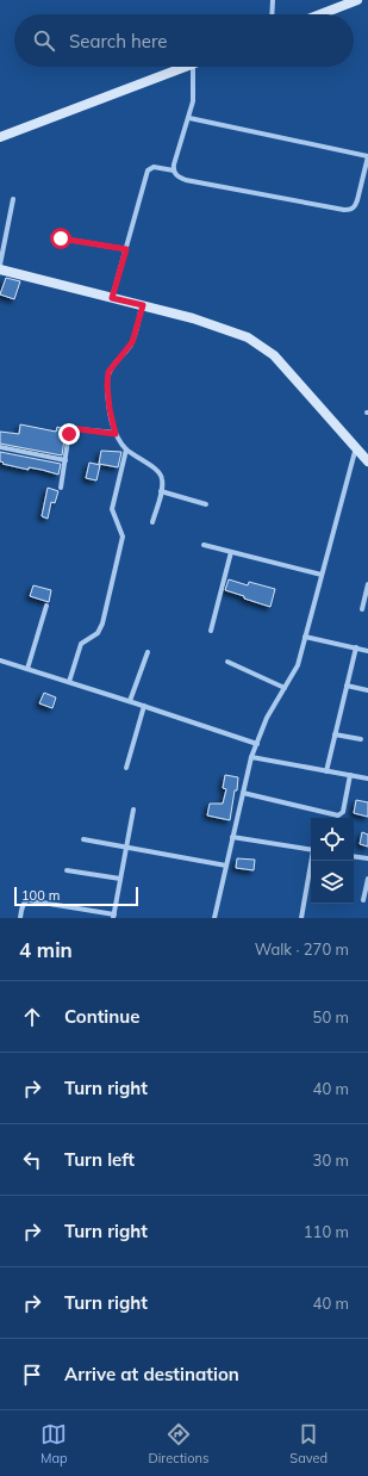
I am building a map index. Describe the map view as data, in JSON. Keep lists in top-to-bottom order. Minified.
{"scale_bar":"100 m","page":{"search":"Search here","scale":"100 m","heading":["4 min","Walk · 270 m"],"list":[["Continue","50 m"],["Turn right","40 m"],["Turn left","30 m"],["Turn right","110 m"],["Turn right","40 m"],"Arrive at destination"],"nav":["Map","Directions","Saved"]}}
